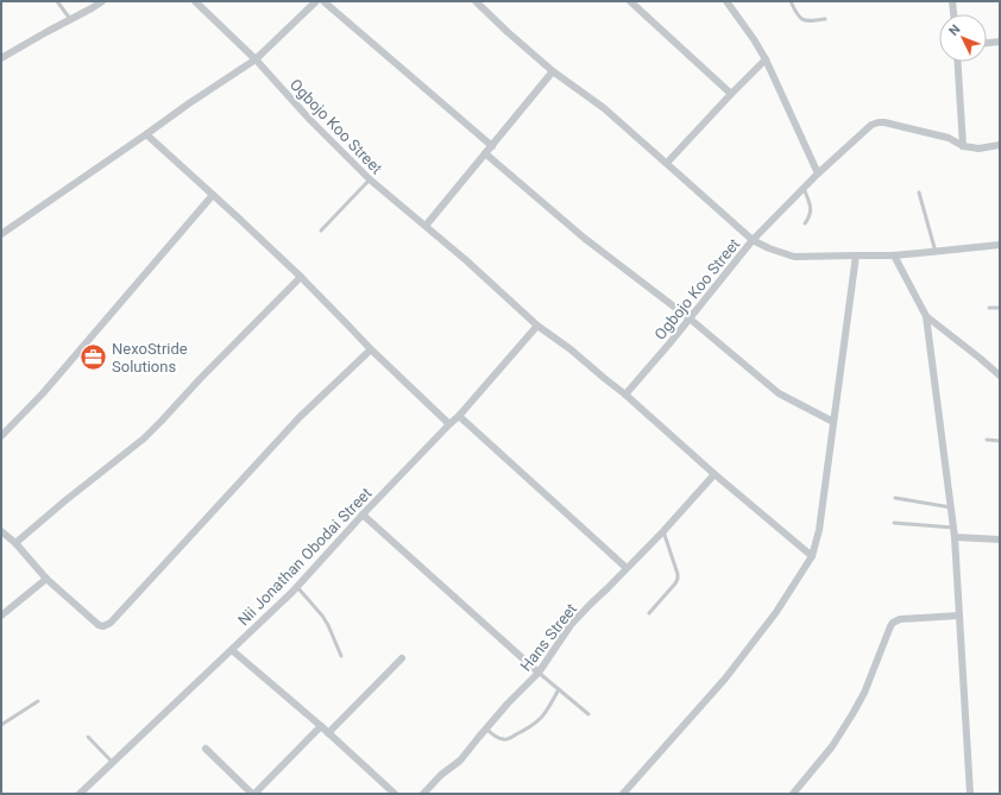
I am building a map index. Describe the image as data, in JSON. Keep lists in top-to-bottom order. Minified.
{"streets":{"street":["Ogbojo Koo Street","Nii Jonathan Obodai Street","Hans Street"]},"crossings":[["Ogbojo Koo Street","Nii Jonathan Obodai Street"]],"places":{"office":["NexoStride Solutions"]},"north":"top left"}
